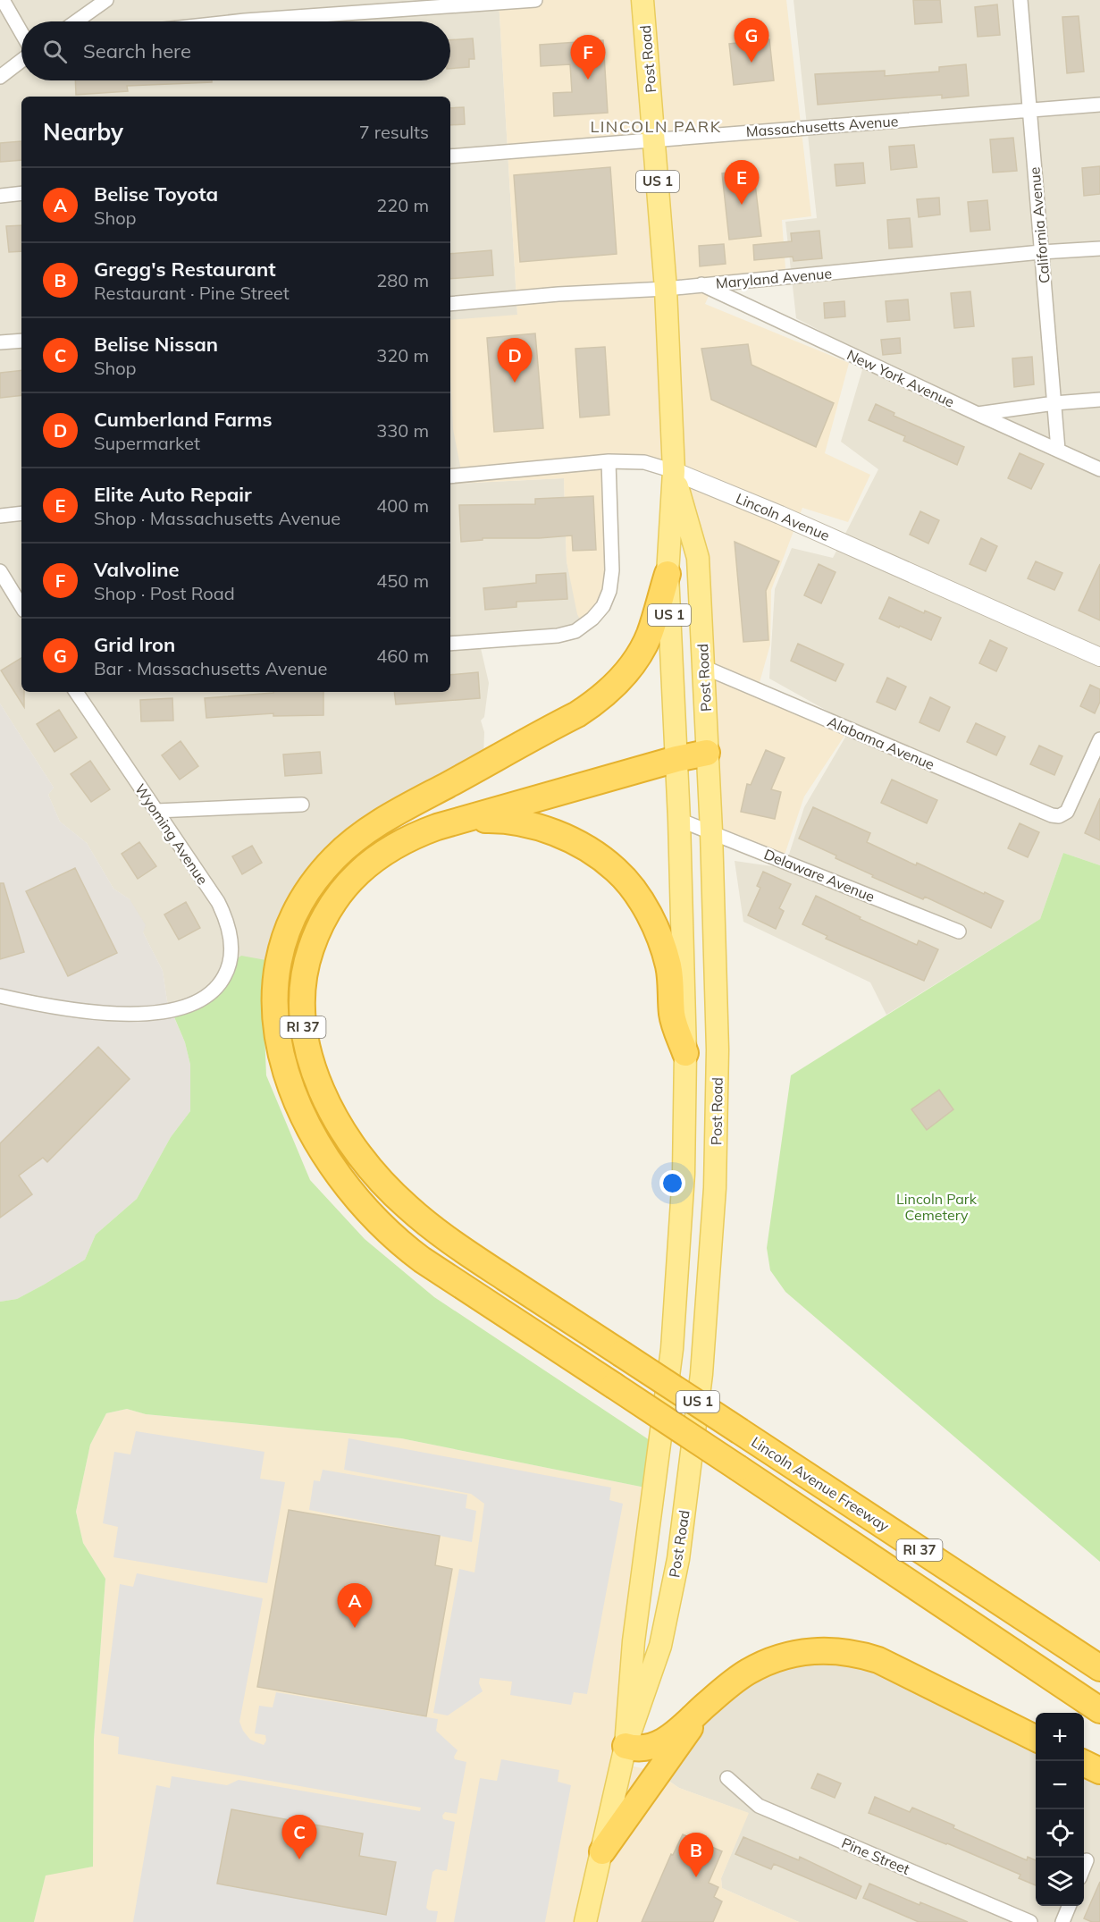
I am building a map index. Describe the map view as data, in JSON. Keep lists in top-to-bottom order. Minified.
{"streets":{"highway":["RI 37","Lincoln Avenue Freeway"],"main road":["Post Road","US 1"],"street":["Massachusetts Avenue","California Avenue","Maryland Avenue","New York Avenue","Lincoln Avenue","Alabama Avenue","Wyoming Avenue","Delaware Avenue","Pine Street"]},"crossings":[["Post Road","Massachusetts Avenue"],["Post Road","Maryland Avenue"],["Post Road","Lincoln Avenue"],["Post Road","Alabama Avenue"],["Post Road","Delaware Avenue"],["Massachusetts Avenue","California Avenue"],["California Avenue","Maryland Avenue"],["California Avenue","New York Avenue"],["Maryland Avenue","New York Avenue"]],"districts":["LINCOLN PARK"],"parks":["Lincoln Park Cemetery"],"page":{"pins":["G","F","E","D","A","C","B"],"search":"Search here","heading":["Nearby","7 results"],"list":[{"mark":"A","name":"Belise Toyota","note":"Shop","value":"220 m"},{"mark":"B","name":"Gregg's Restaurant","note":"Restaurant · Pine Street","value":"280 m"},{"mark":"C","name":"Belise Nissan","note":"Shop","value":"320 m"},{"mark":"D","name":"Cumberland Farms","note":"Supermarket","value":"330 m"},{"mark":"E","name":"Elite Auto Repair","note":"Shop · Massachusetts Avenue","value":"400 m"},{"mark":"F","name":"Valvoline","note":"Shop · Post Road","value":"450 m"},{"mark":"G","name":"Grid Iron","note":"Bar · Massachusetts Avenue","value":"460 m"}],"map_buttons":["+","−"]}}
